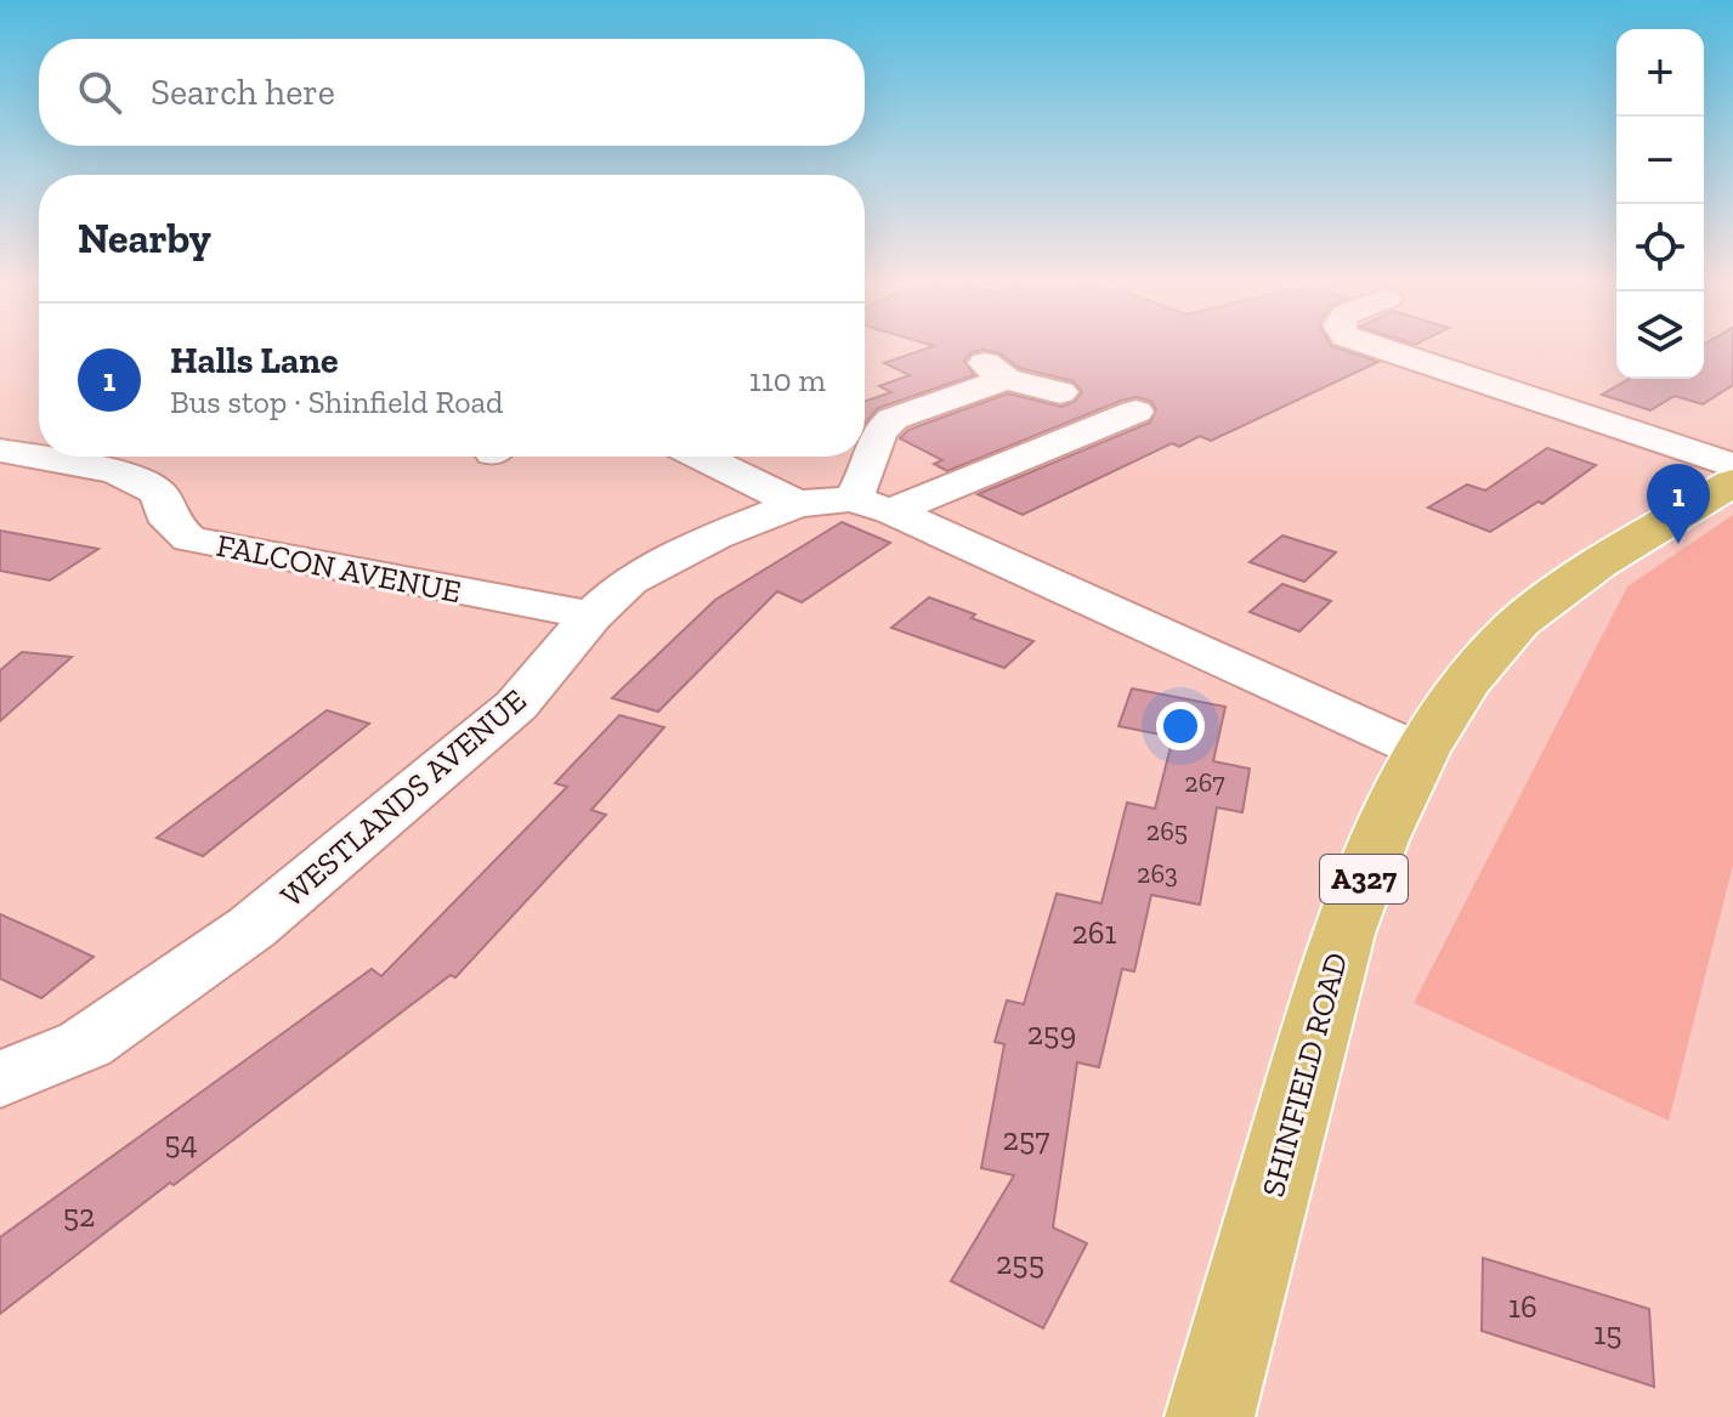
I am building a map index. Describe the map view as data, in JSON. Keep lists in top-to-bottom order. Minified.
{"streets":{"main road":["A327","SHINFIELD ROAD"],"street":["FALCON AVENUE","WESTLANDS AVENUE"]},"crossings":[["FALCON AVENUE","WESTLANDS AVENUE"]],"house_numbers":["267","265","263","261","259","257","54","52","255","16","15"],"page":{"map_buttons":["+","−"],"search":"Search here","heading":"Nearby","list":[{"mark":"1","name":"Halls Lane","note":"Bus stop · Shinfield Road","value":"110 m"}],"pins":"1"}}
